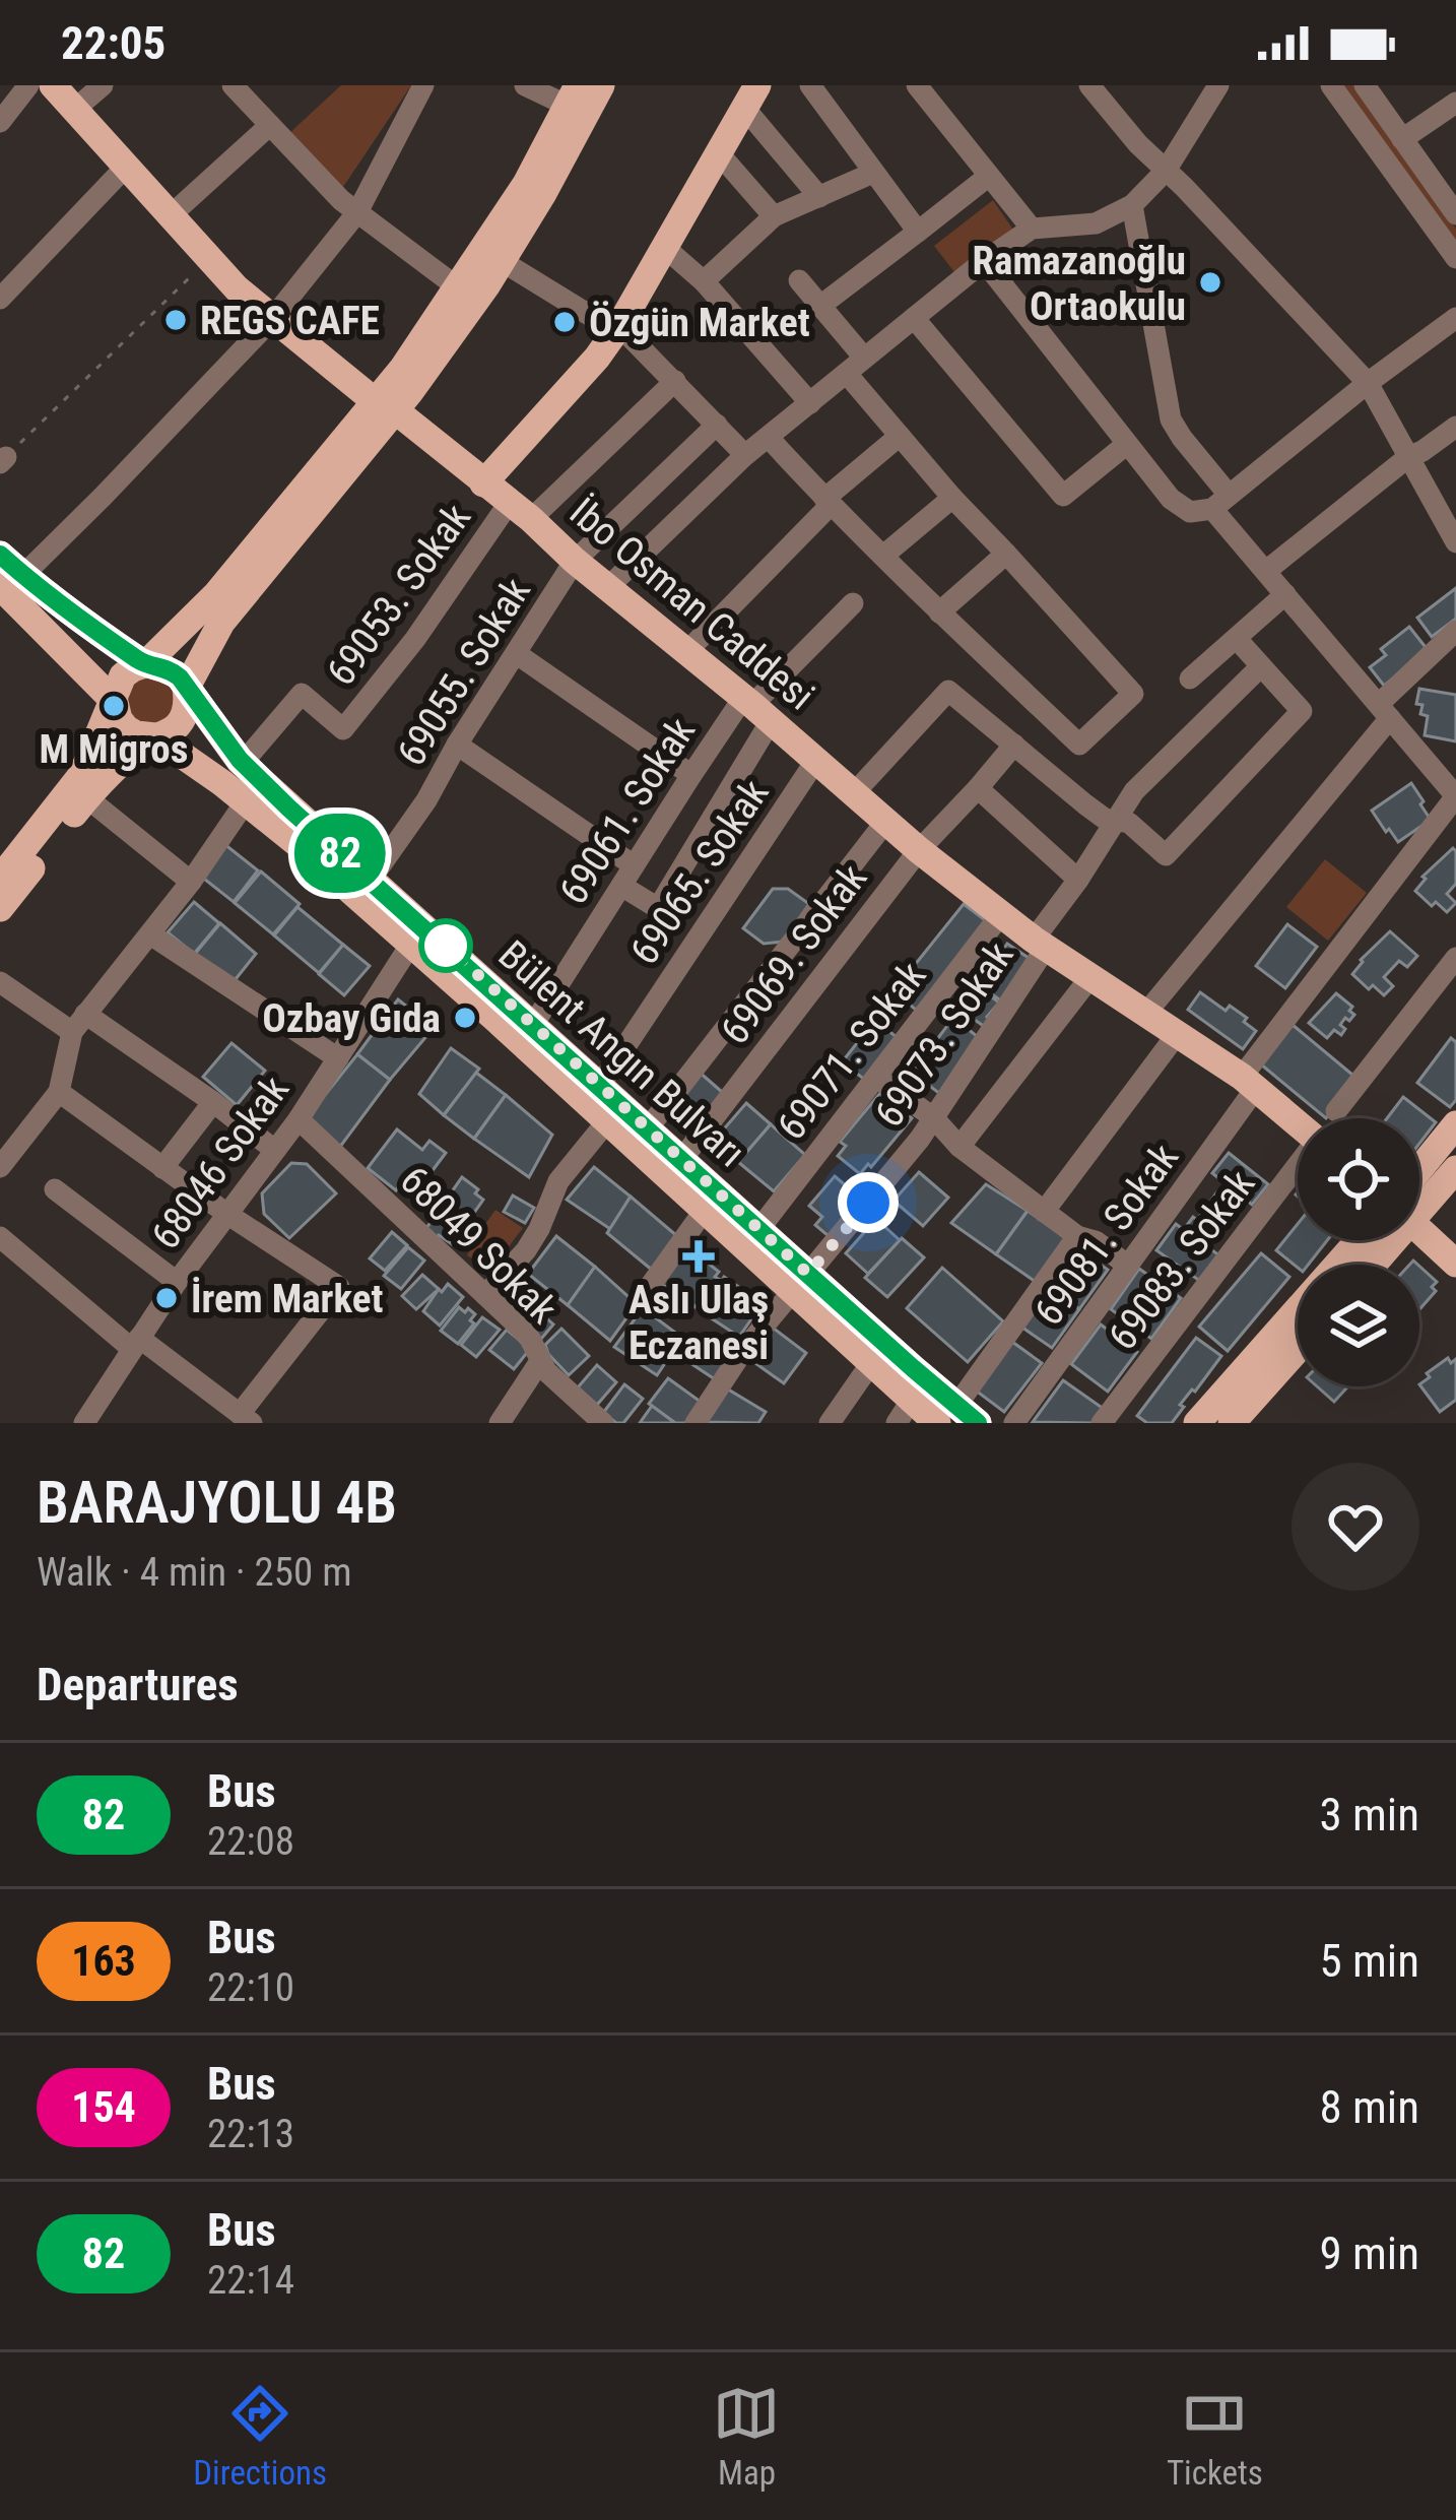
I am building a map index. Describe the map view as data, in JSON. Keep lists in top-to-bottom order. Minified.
{"streets":{"main road":["İbo Osman Caddesi","Bülent Angın Bulvarı"],"street":["69053. Sokak","69055. Sokak","69061. Sokak","69065. Sokak","69069. Sokak","69073. Sokak","69071. Sokak","68046 Sokak","69081. Sokak","68049 Sokak","69083. Sokak"]},"crossings":[["69053. Sokak","İbo Osman Caddesi"],["69053. Sokak","Bülent Angın Bulvarı"],["İbo Osman Caddesi","69055. Sokak"],["İbo Osman Caddesi","69061. Sokak"],["İbo Osman Caddesi","69065. Sokak"],["İbo Osman Caddesi","69069. Sokak"],["İbo Osman Caddesi","69073. Sokak"],["İbo Osman Caddesi","69071. Sokak"],["İbo Osman Caddesi","69081. Sokak"],["69055. Sokak","Bülent Angın Bulvarı"],["69061. Sokak","Bülent Angın Bulvarı"],["69065. Sokak","Bülent Angın Bulvarı"],["69069. Sokak","Bülent Angın Bulvarı"],["69073. Sokak","Bülent Angın Bulvarı"],["69071. Sokak","Bülent Angın Bulvarı"],["Bülent Angın Bulvarı","68046 Sokak"],["68046 Sokak","68049 Sokak"]],"places":{"other":["Ramazanoğlu Ortaokulu","REGS CAFE","Özgün Market","M Migros","Ozbay Gıda","İrem Market"],"health":["Aslı Ulaş Eczanesi"]},"lines":["bus line 82"],"page":{"status":"22:05","on_map":"82","heading":[["BARAJYOLU 4B","Walk · 4 min · 250 m"],"Departures"],"list":[{"mark":"82","name":"Bus","note":"22:08","value":"3 min"},{"mark":"163","name":"Bus","note":"22:10","value":"5 min"},{"mark":"154","name":"Bus","note":"22:13","value":"8 min"},{"mark":"82","name":"Bus","note":"22:14","value":"9 min"}],"tabs":["Directions","Map","Tickets"]}}
